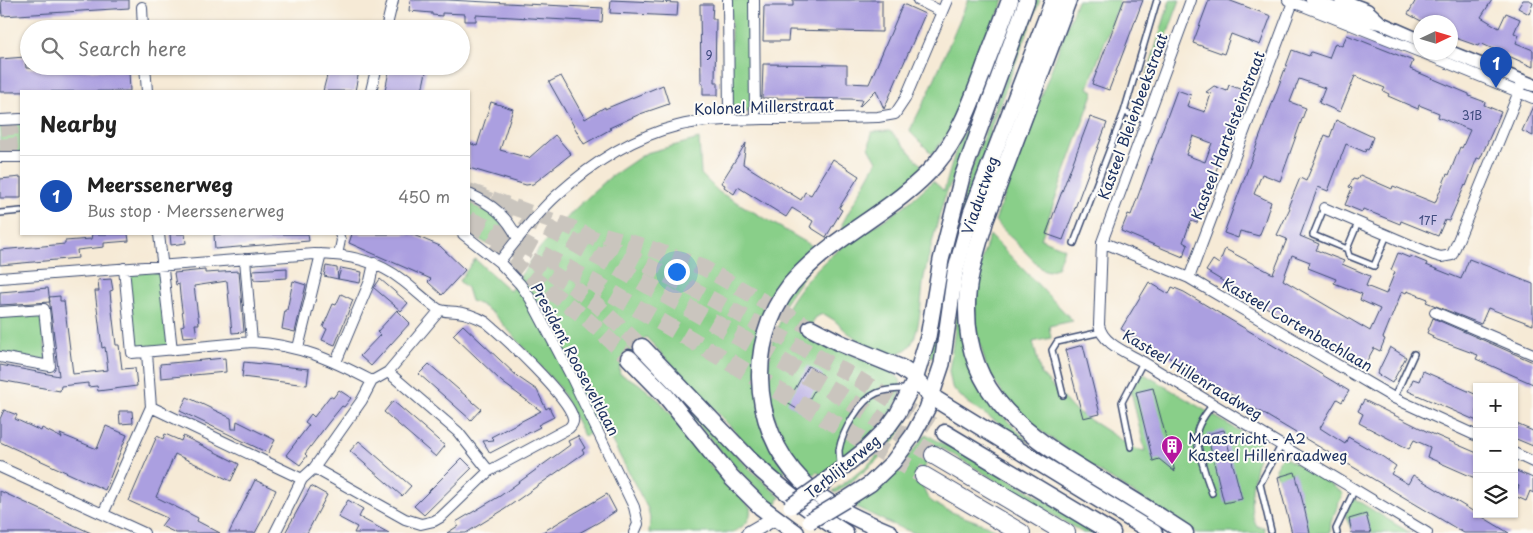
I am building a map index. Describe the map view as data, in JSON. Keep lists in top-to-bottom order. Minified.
{"streets":{"main road":["Viaductweg","Terblijterweg"],"street":["Kolonel Millerstraat","Kasteel Bleienbeekstraat","Kasteel Hartelsteinstraat","Kasteel Cortenbachlaan","President Rooseveltlaan","Kasteel Hillenraadweg"]},"crossings":[["Kolonel Millerstraat","President Rooseveltlaan"],["Kasteel Bleienbeekstraat","Kasteel Cortenbachlaan"],["Kasteel Bleienbeekstraat","Kasteel Hillenraadweg"],["Kasteel Hartelsteinstraat","Kasteel Cortenbachlaan"],["Viaductweg","Terblijterweg"],["Kasteel Cortenbachlaan","Kasteel Hillenraadweg"]],"places":{"building":["Maastricht - A2 Kasteel Hillenraadweg"]},"house_numbers":["9","31B","17F"],"north":"right","page":{"search":"Search here","pins":"1","heading":"Nearby","list":[{"mark":"1","name":"Meerssenerweg","note":"Bus stop · Meerssenerweg","value":"450 m"}],"map_buttons":["+","−"]}}
